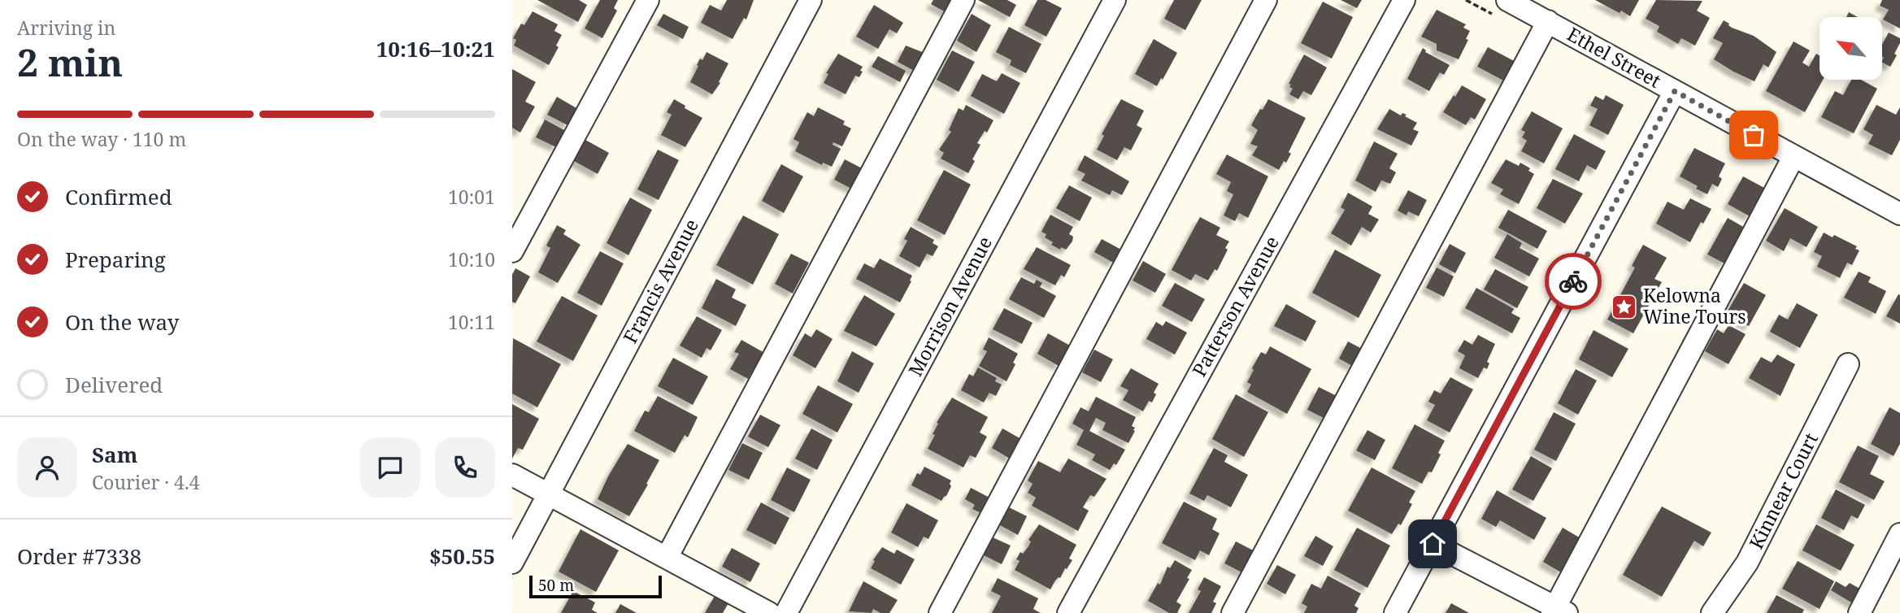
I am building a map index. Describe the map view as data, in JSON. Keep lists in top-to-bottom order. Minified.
{"streets":{"street":["Ethel Street","Francis Avenue","Morrison Avenue","Patterson Avenue","Kinnear Court"]},"places":{"place":["Kelowna Wine Tours"]},"scale_bar":"50 m","north":"top left","page":{"heading":["2 min","Arriving in","10:16–10:21"],"panel":["Sam","Courier · 4.4","Order #7338","$50.55"],"bar":"On the way · 110 m","list":[["Confirmed","10:01"],["Preparing","10:10"],["On the way","10:11"],"Delivered"],"scale":"50 m"}}
